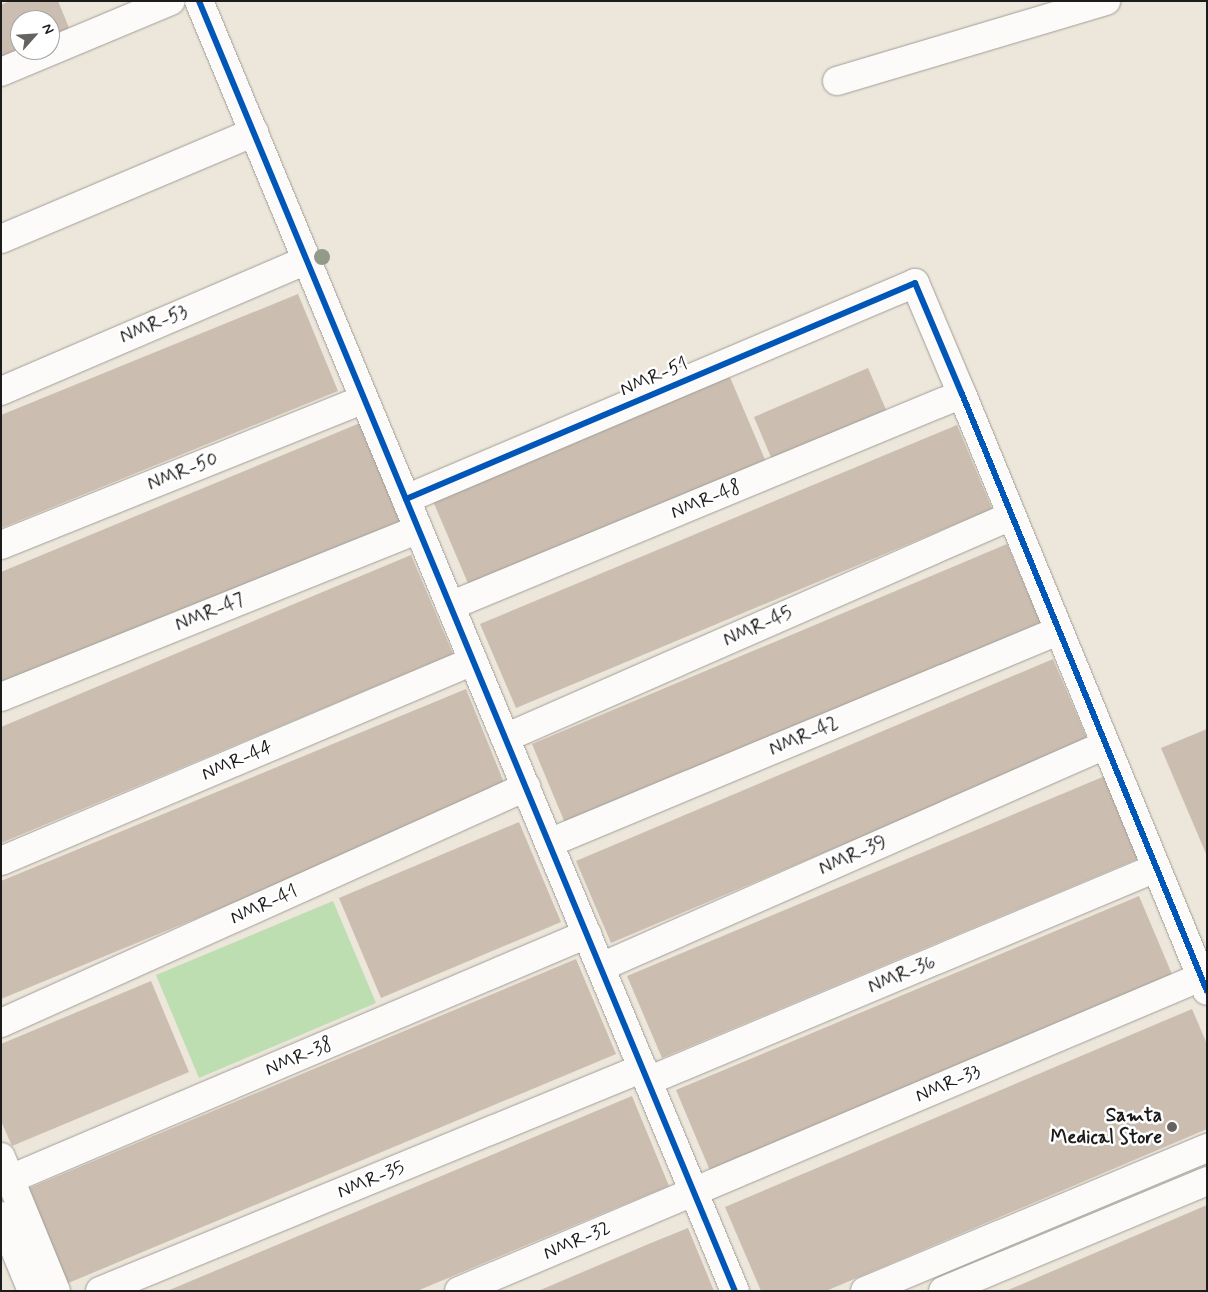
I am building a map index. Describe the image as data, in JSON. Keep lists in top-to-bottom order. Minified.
{"streets":{"street":["NMR-53","NMR-51","NMR-50","NMR-48","NMR-47","NMR-45","NMR-42","NMR-44","NMR-39","NMR-41","NMR-36","NMR-38","NMR-33","NMR-35","NMR-32"]},"crossings":[["NMR-51","NMR-48"],["NMR-36","NMR-35"],["NMR-33","NMR-32"]],"places":["Samta Medical Store"],"north":"top right"}
